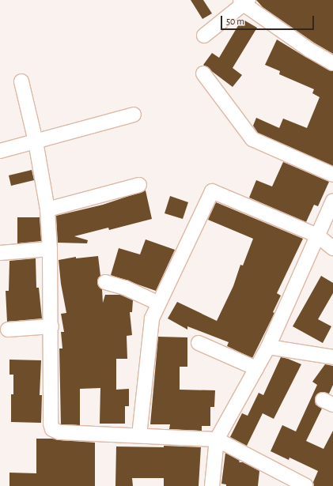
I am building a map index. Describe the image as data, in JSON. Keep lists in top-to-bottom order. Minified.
{"scale_bar":"50 m"}
